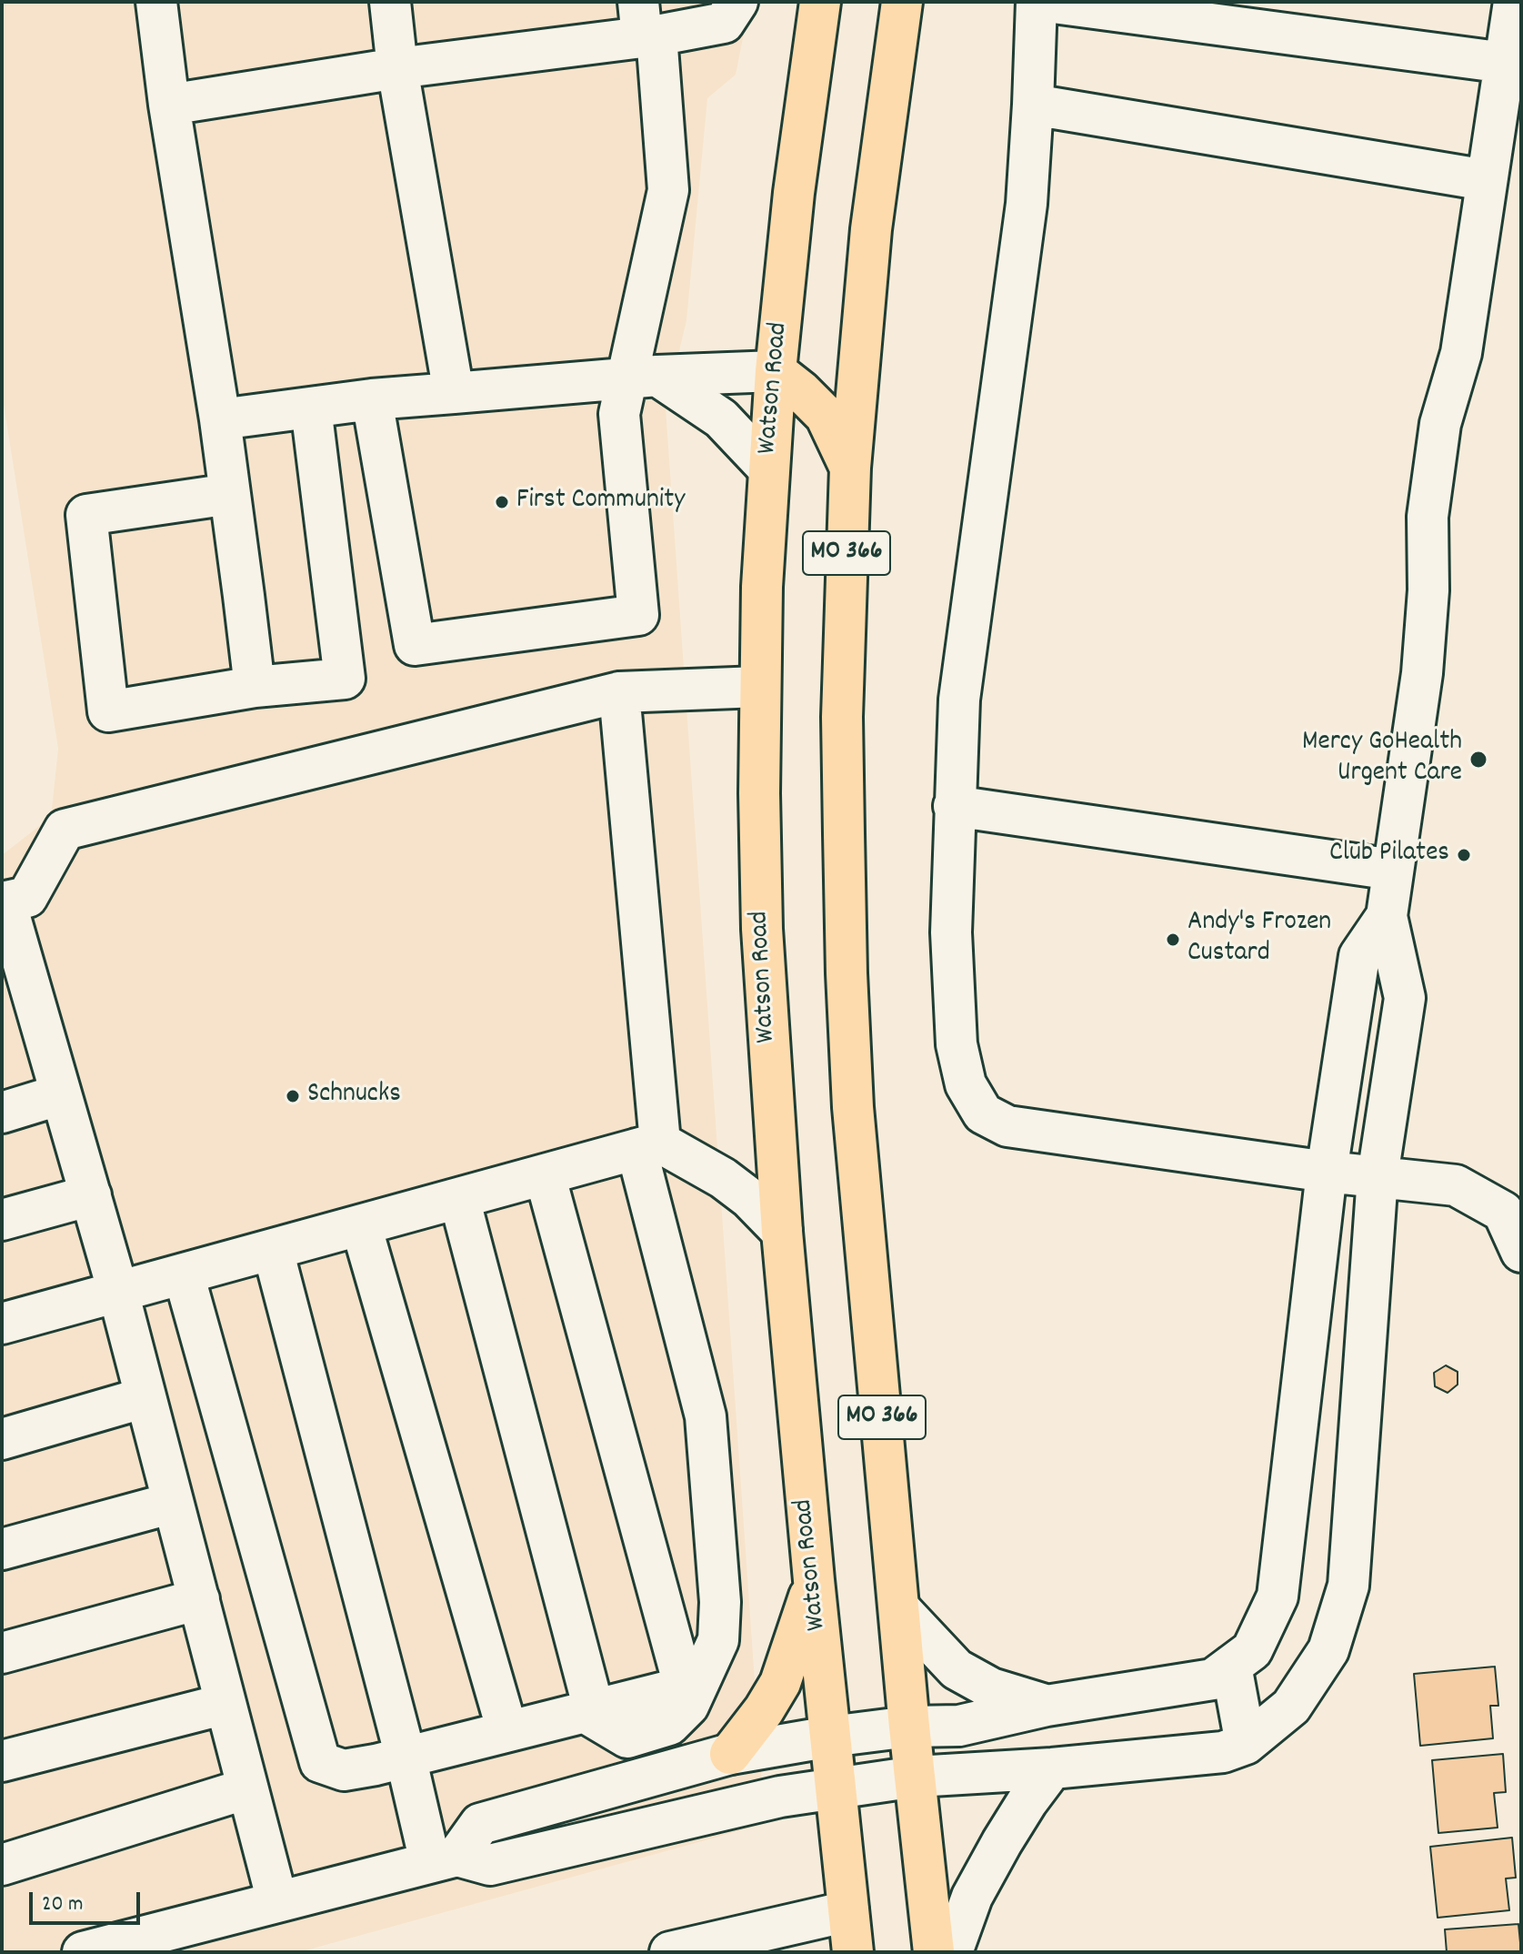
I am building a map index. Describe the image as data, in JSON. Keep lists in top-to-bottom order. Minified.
{"streets":{"main road":["Watson Road","MO 366"]},"places":["First Community","Mercy GoHealth Urgent Care","Club Pilates","Andy's Frozen Custard","Schnucks"],"scale_bar":"20 m"}
